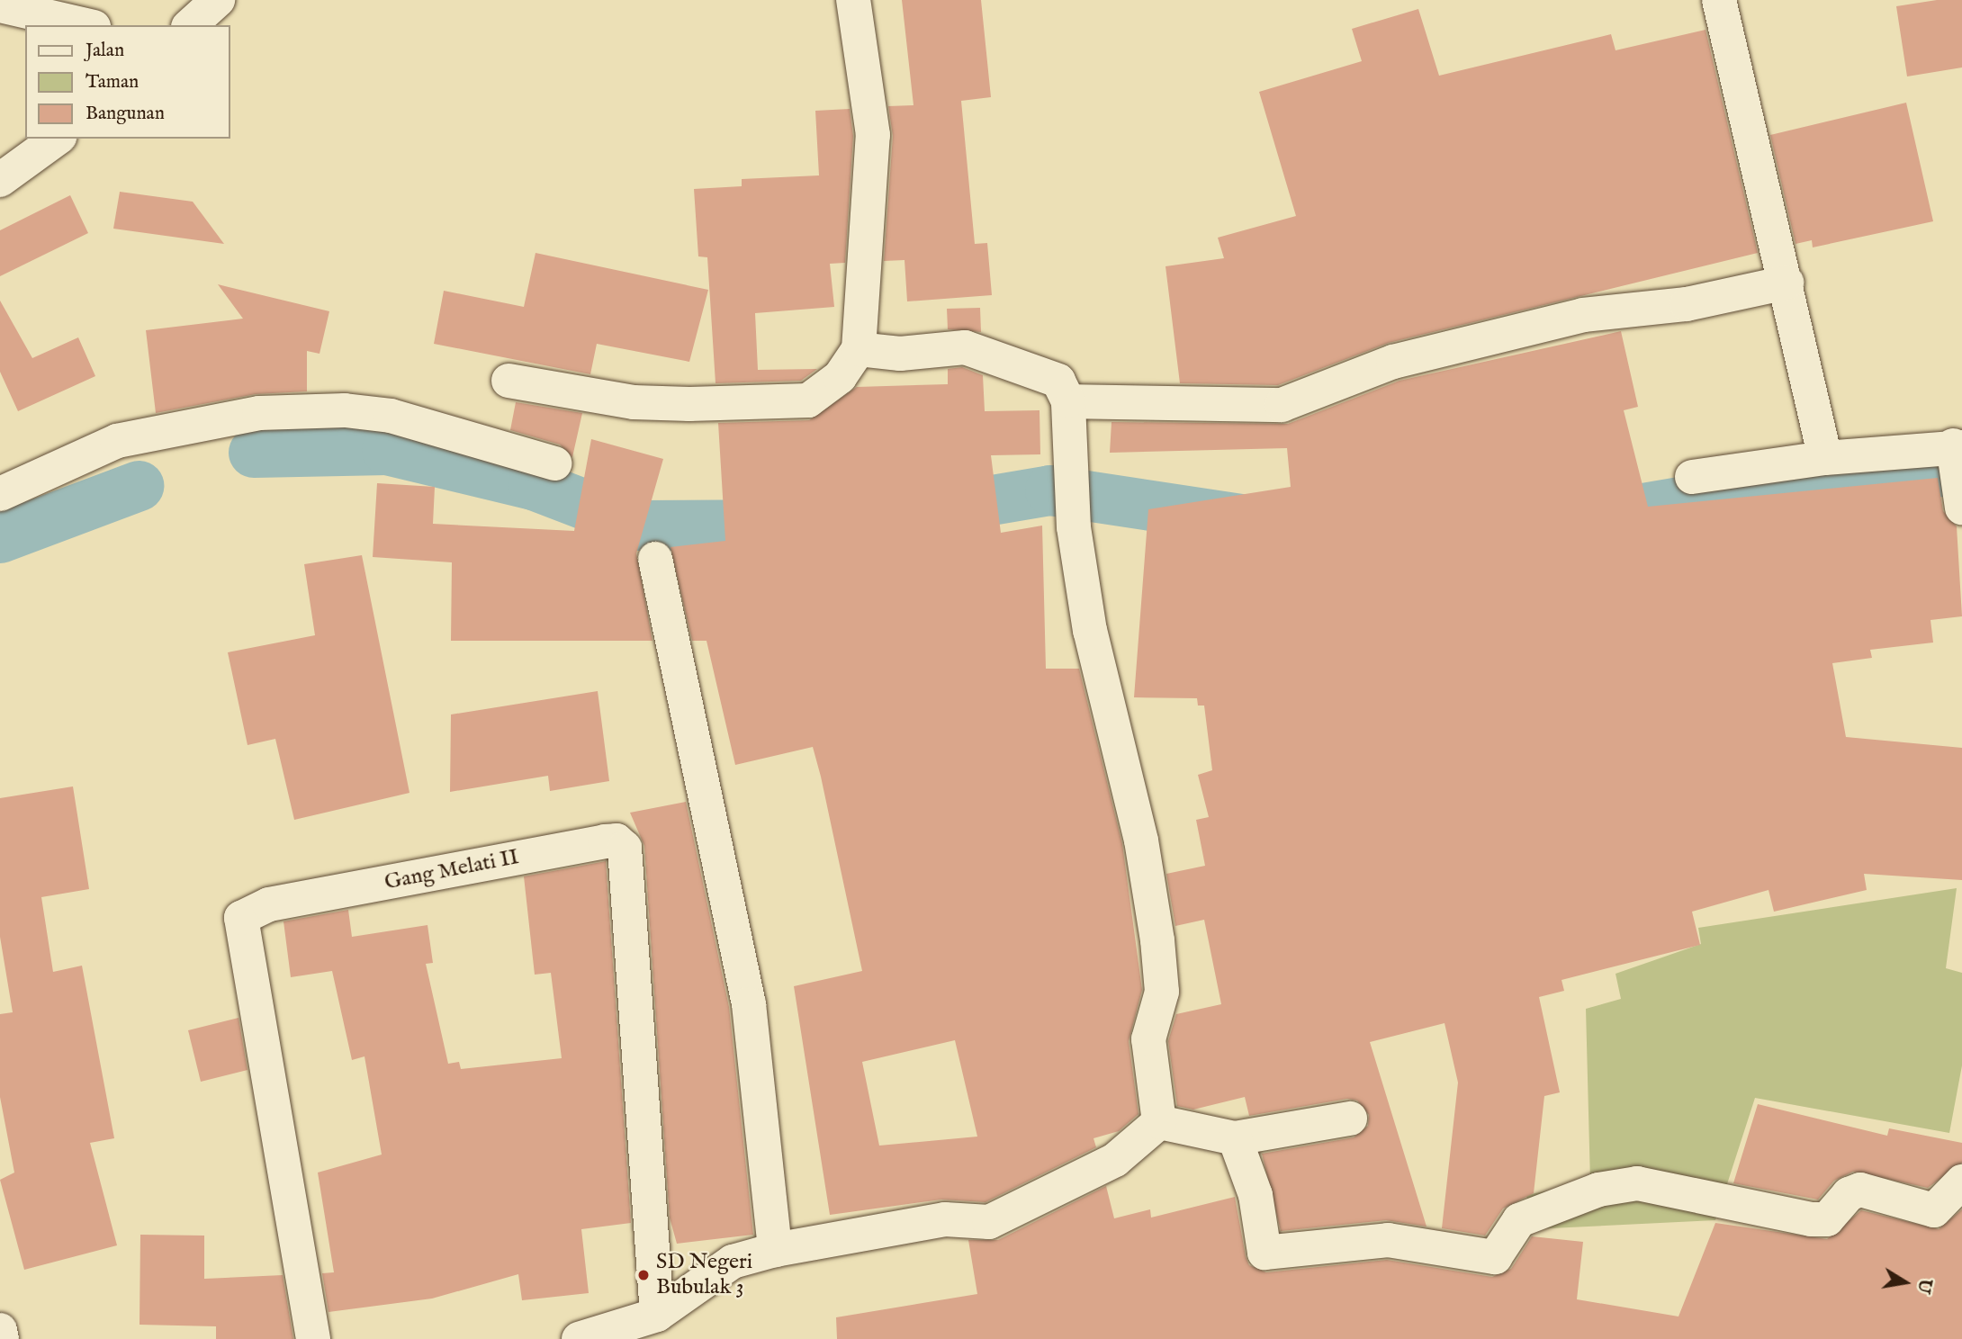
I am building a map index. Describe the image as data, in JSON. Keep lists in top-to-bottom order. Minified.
{"streets":{"street":["Gang Melati II"]},"places":["SD Negeri Bubulak 3"],"legend":["Jalan","Taman","Bangunan"],"north":"right"}
